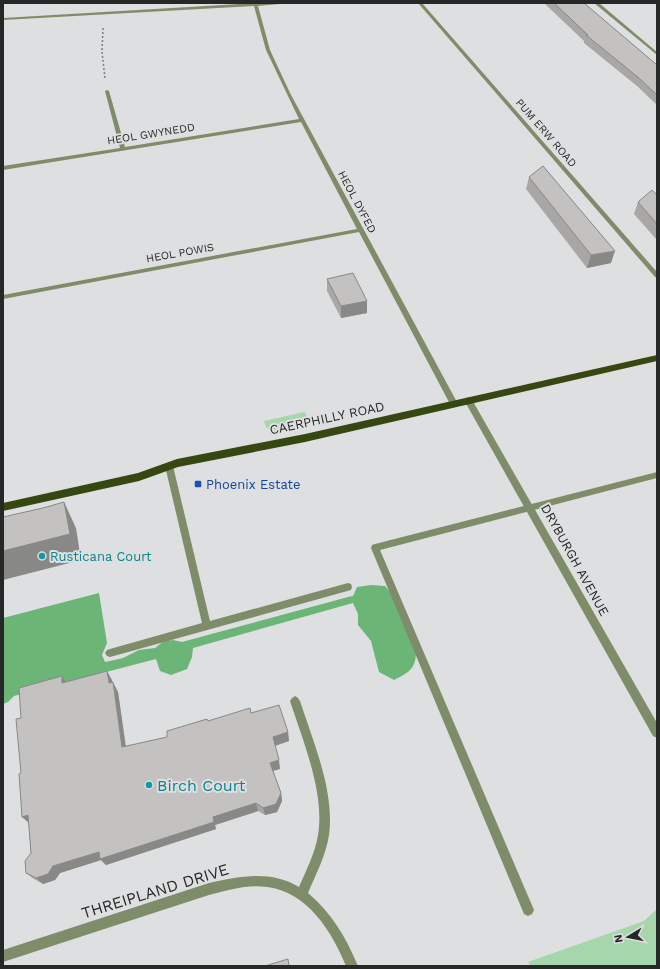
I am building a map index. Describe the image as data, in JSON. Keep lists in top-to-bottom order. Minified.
{"streets":{"main road":["CAERPHILLY ROAD"],"street":["PUM ERW ROAD","HEOL GWYNEDD","HEOL DYFED","HEOL POWIS","DRYBURGH AVENUE","THREIPLAND DRIVE"]},"crossings":[["HEOL GWYNEDD","HEOL DYFED"],["HEOL DYFED","HEOL POWIS"],["HEOL DYFED","CAERPHILLY ROAD"],["CAERPHILLY ROAD","DRYBURGH AVENUE"]],"places":{"transit":["Phoenix Estate"],"other":["Rusticana Court","Birch Court"]},"north":"left"}
